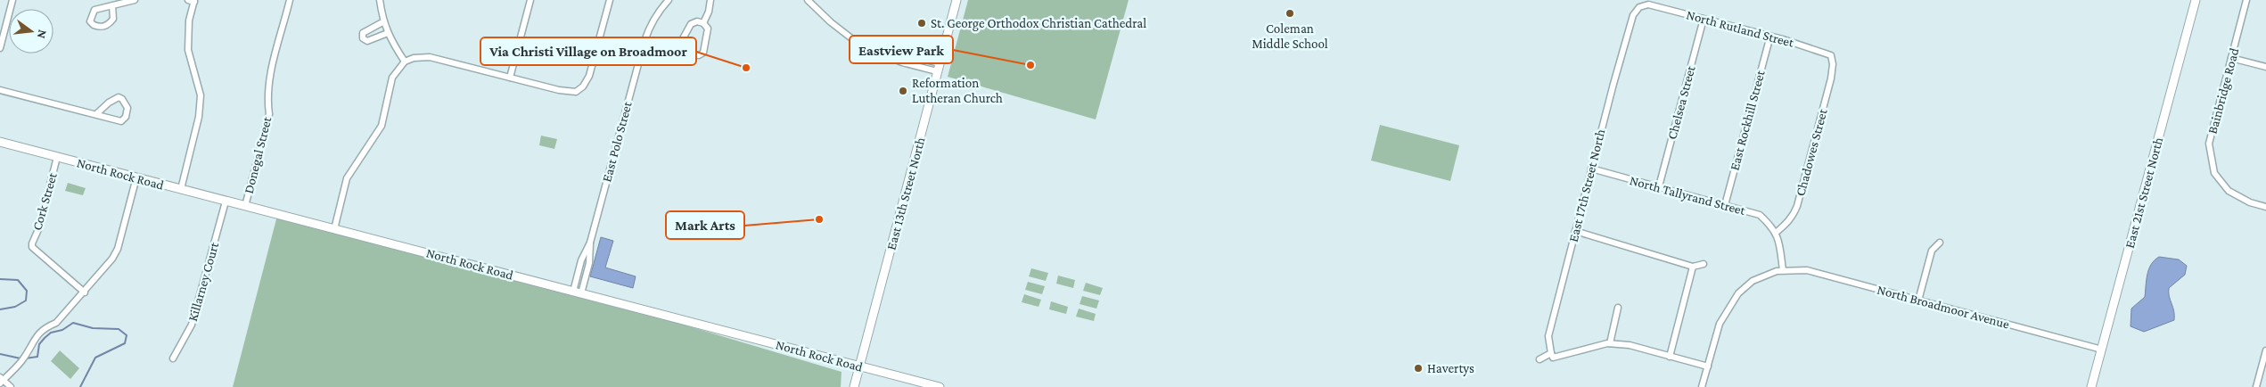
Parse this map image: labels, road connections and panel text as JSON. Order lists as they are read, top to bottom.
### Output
{
  "streets": {
    "main road": ["North Rock Road", "East 21st Street North", "East 13th Street North"],
    "street": [
      "North Rutland Street",
      "Bainbridge Road",
      "Chelsea Street",
      "East Rockhill Street",
      "East Polo Street",
      "Chadowes Street",
      "Donegal Street",
      "East 17th Street North",
      "North Tallyrand Street",
      "Cork Street",
      "Killarney Court",
      "North Broadmoor Avenue"
    ]
  },
  "crossings": [
    ["North Rutland Street", "Chelsea Street"],
    ["North Rutland Street", "East Rockhill Street"],
    ["North Rutland Street", "Chadowes Street"],
    ["North Rutland Street", "East 17th Street North"],
    ["Chelsea Street", "North Tallyrand Street"],
    ["East Rockhill Street", "North Tallyrand Street"],
    ["East Polo Street", "North Rock Road"],
    ["Chadowes Street", "North Tallyrand Street"],
    ["Donegal Street", "North Rock Road"],
    ["North Rock Road", "East 13th Street North"],
    ["North Rock Road", "Cork Street"],
    ["North Rock Road", "Killarney Court"],
    ["East 17th Street North", "North Tallyrand Street"],
    ["East 21st Street North", "North Broadmoor Avenue"]
  ],
  "places": [
    "Coleman Middle School",
    "St. George Orthodox Christian Cathedral",
    "Eastview Park",
    "Via Christi Village on Broadmoor",
    "Reformation Lutheran Church",
    "Mark Arts",
    "Havertys"
  ],
  "north": "right"
}
